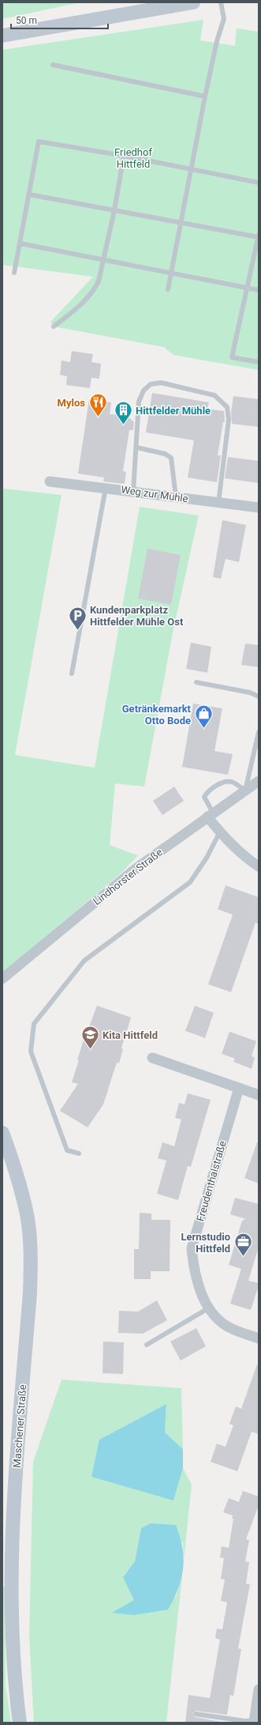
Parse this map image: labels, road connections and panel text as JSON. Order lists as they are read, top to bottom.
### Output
{
  "streets": {
    "main road": ["Maschener Straße"],
    "street": ["Weg zur Mühle", "Lindhorster Straße", "Freudenthalstraße"]
  },
  "parks": ["Friedhof Hittfeld"],
  "places": {
    "restaurant": ["Mylos"],
    "building": ["Hittfelder Mühle"],
    "parking": ["Kundenparkplatz Hittfelder Mühle Ost"],
    "shop": ["Getränkemarkt Otto Bode"],
    "school or university": ["Kita Hittfeld"],
    "office": ["Lernstudio Hittfeld"]
  },
  "scale_bar": "50 m"
}
